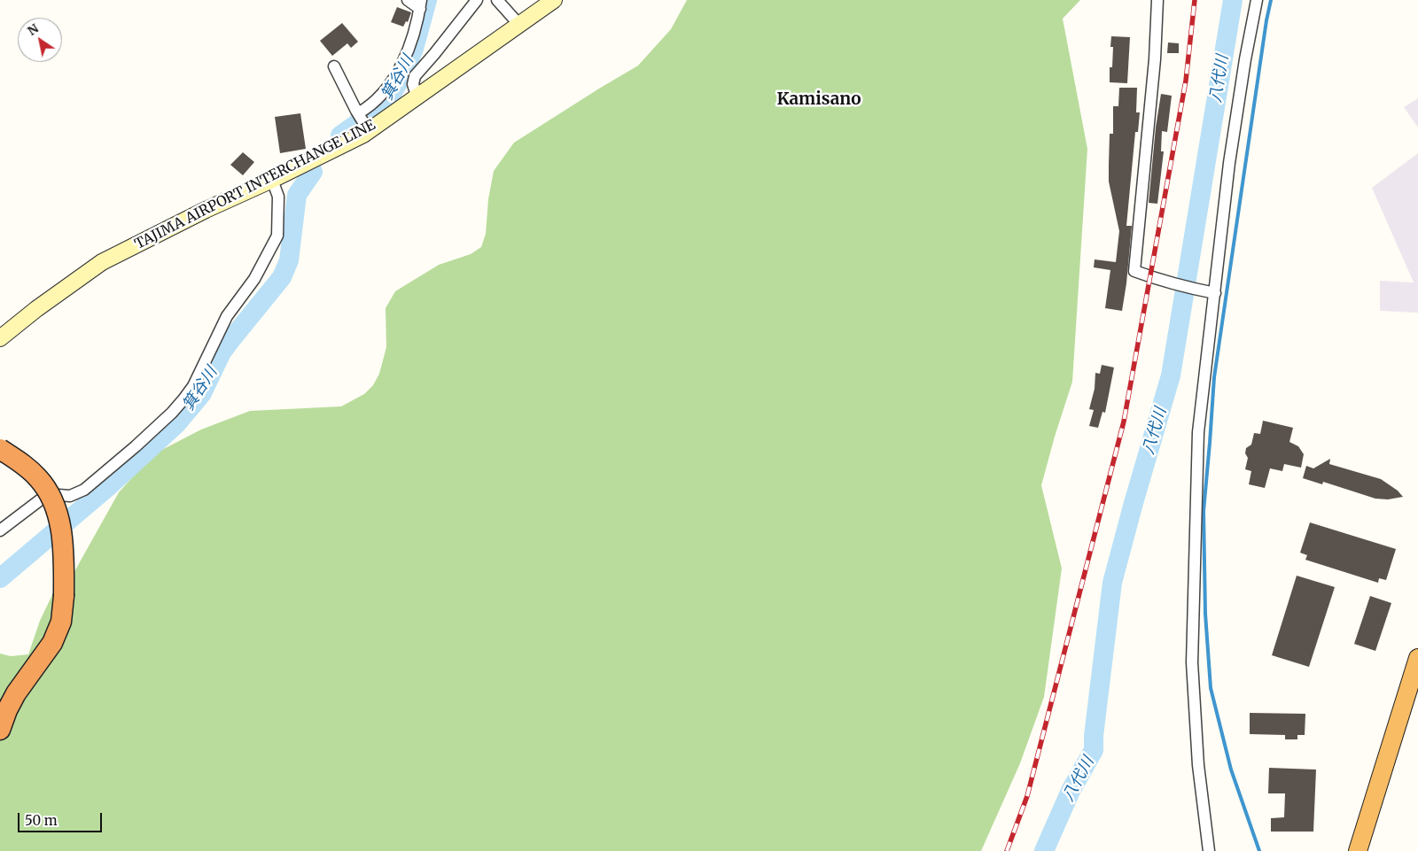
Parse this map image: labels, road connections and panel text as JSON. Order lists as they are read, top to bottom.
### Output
{
  "streets": {
    "main road": ["TAJIMA AIRPORT INTERCHANGE LINE"]
  },
  "districts": ["Kamisano"],
  "water": ["箕谷川", "八代川"],
  "scale_bar": "50 m",
  "north": "top left"
}
